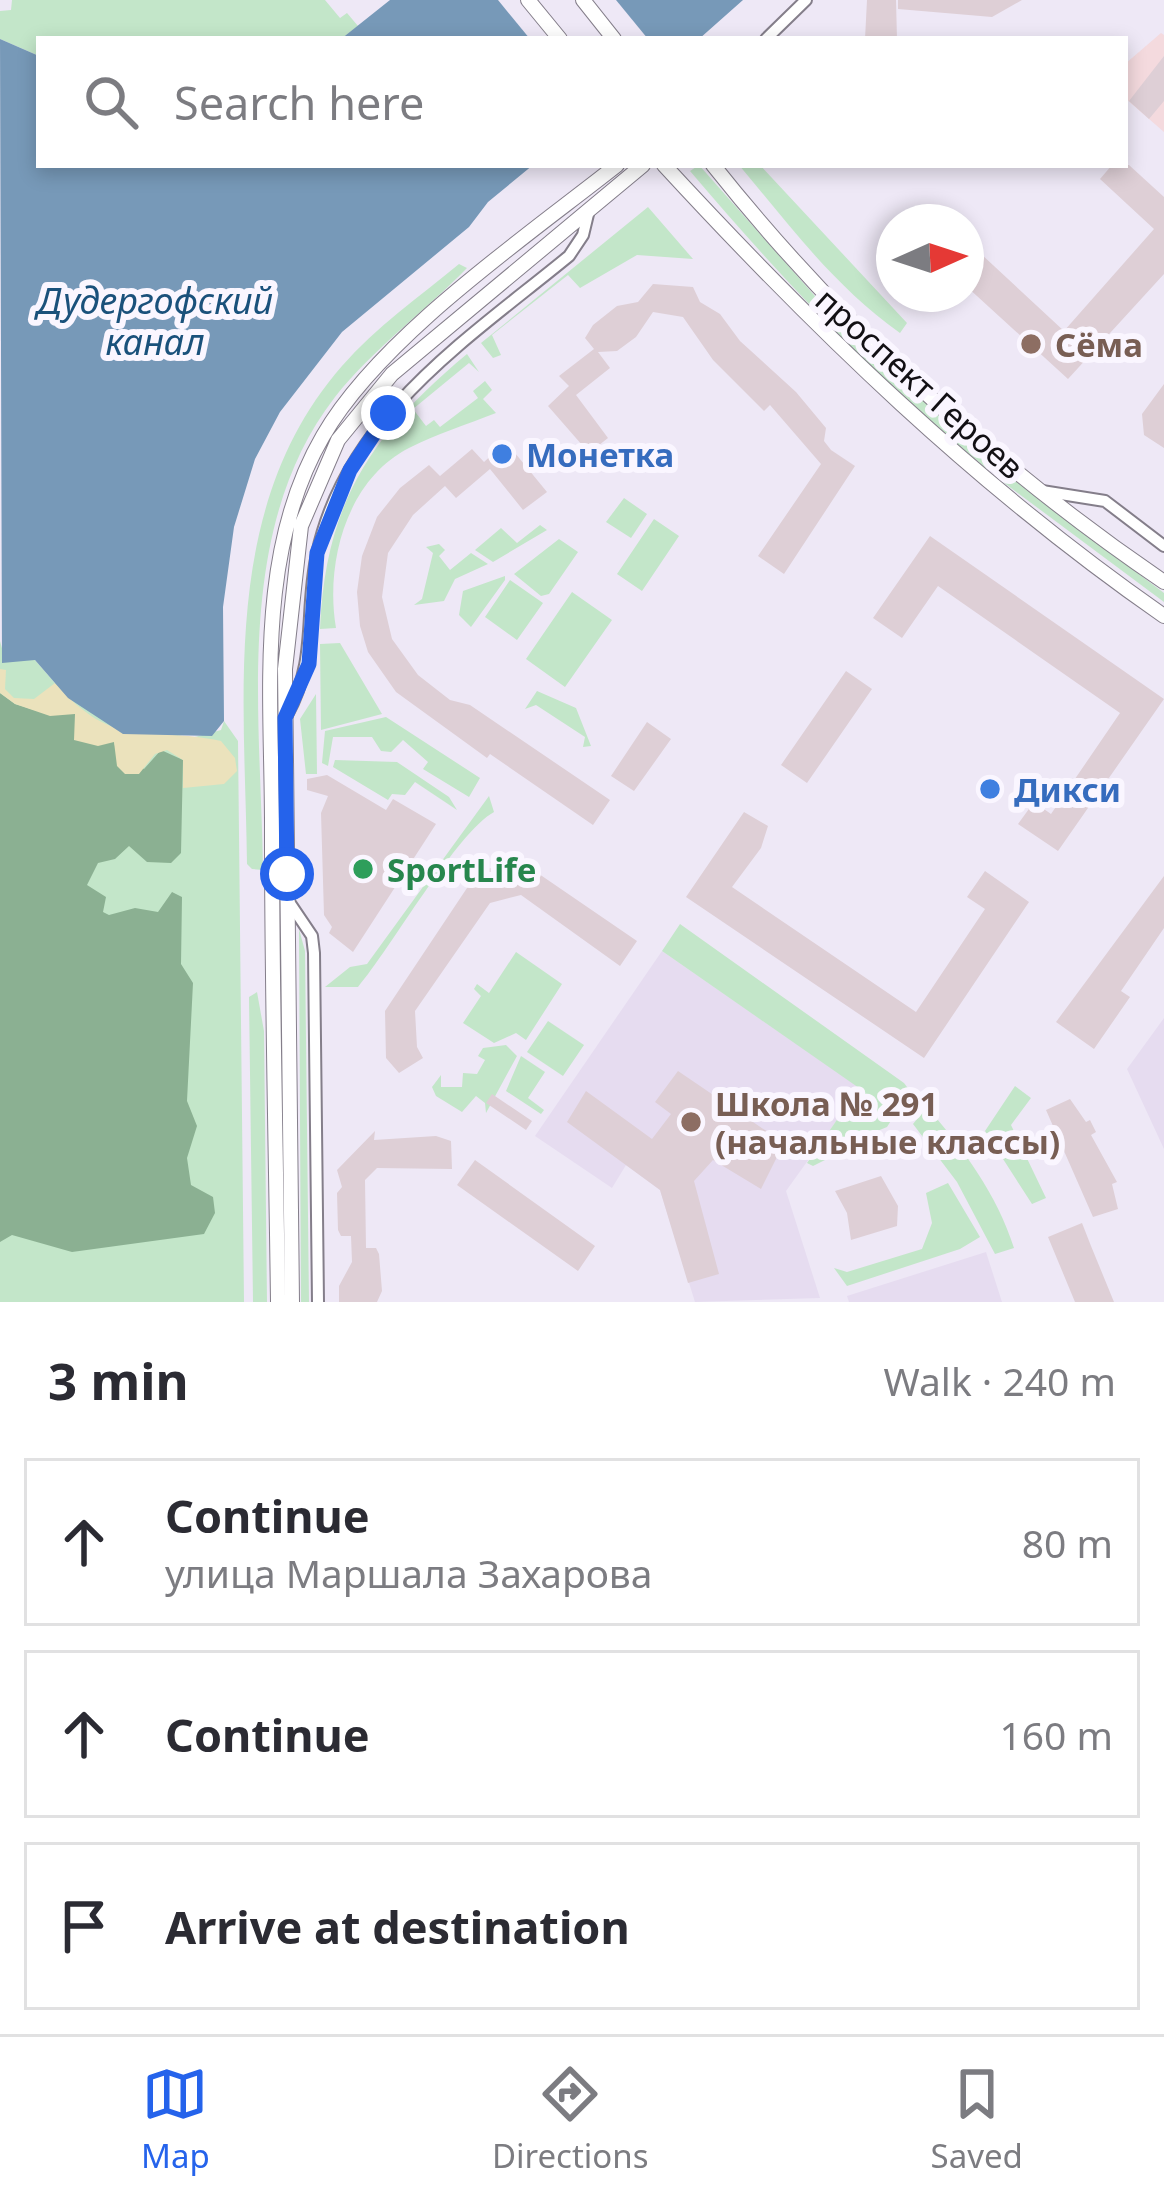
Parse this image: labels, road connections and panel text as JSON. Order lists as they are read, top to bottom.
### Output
{
  "streets": {
    "street": ["проспект Героев"]
  },
  "water": ["Дудергофский канал"],
  "places": [
    "Сёма",
    "Монетка",
    "Дикси",
    "SportLife",
    "Школа № 291 (начальные классы)"
  ],
  "north": "right",
  "page": {
    "search": "Search here",
    "heading": ["3 min", "Walk · 240 m"],
    "list": [
      ["Continue", "улица Маршала Захарова", "80 m"],
      ["Continue", "160 m"],
      "Arrive at destination"
    ],
    "nav": ["Map", "Directions", "Saved"]
  }
}
